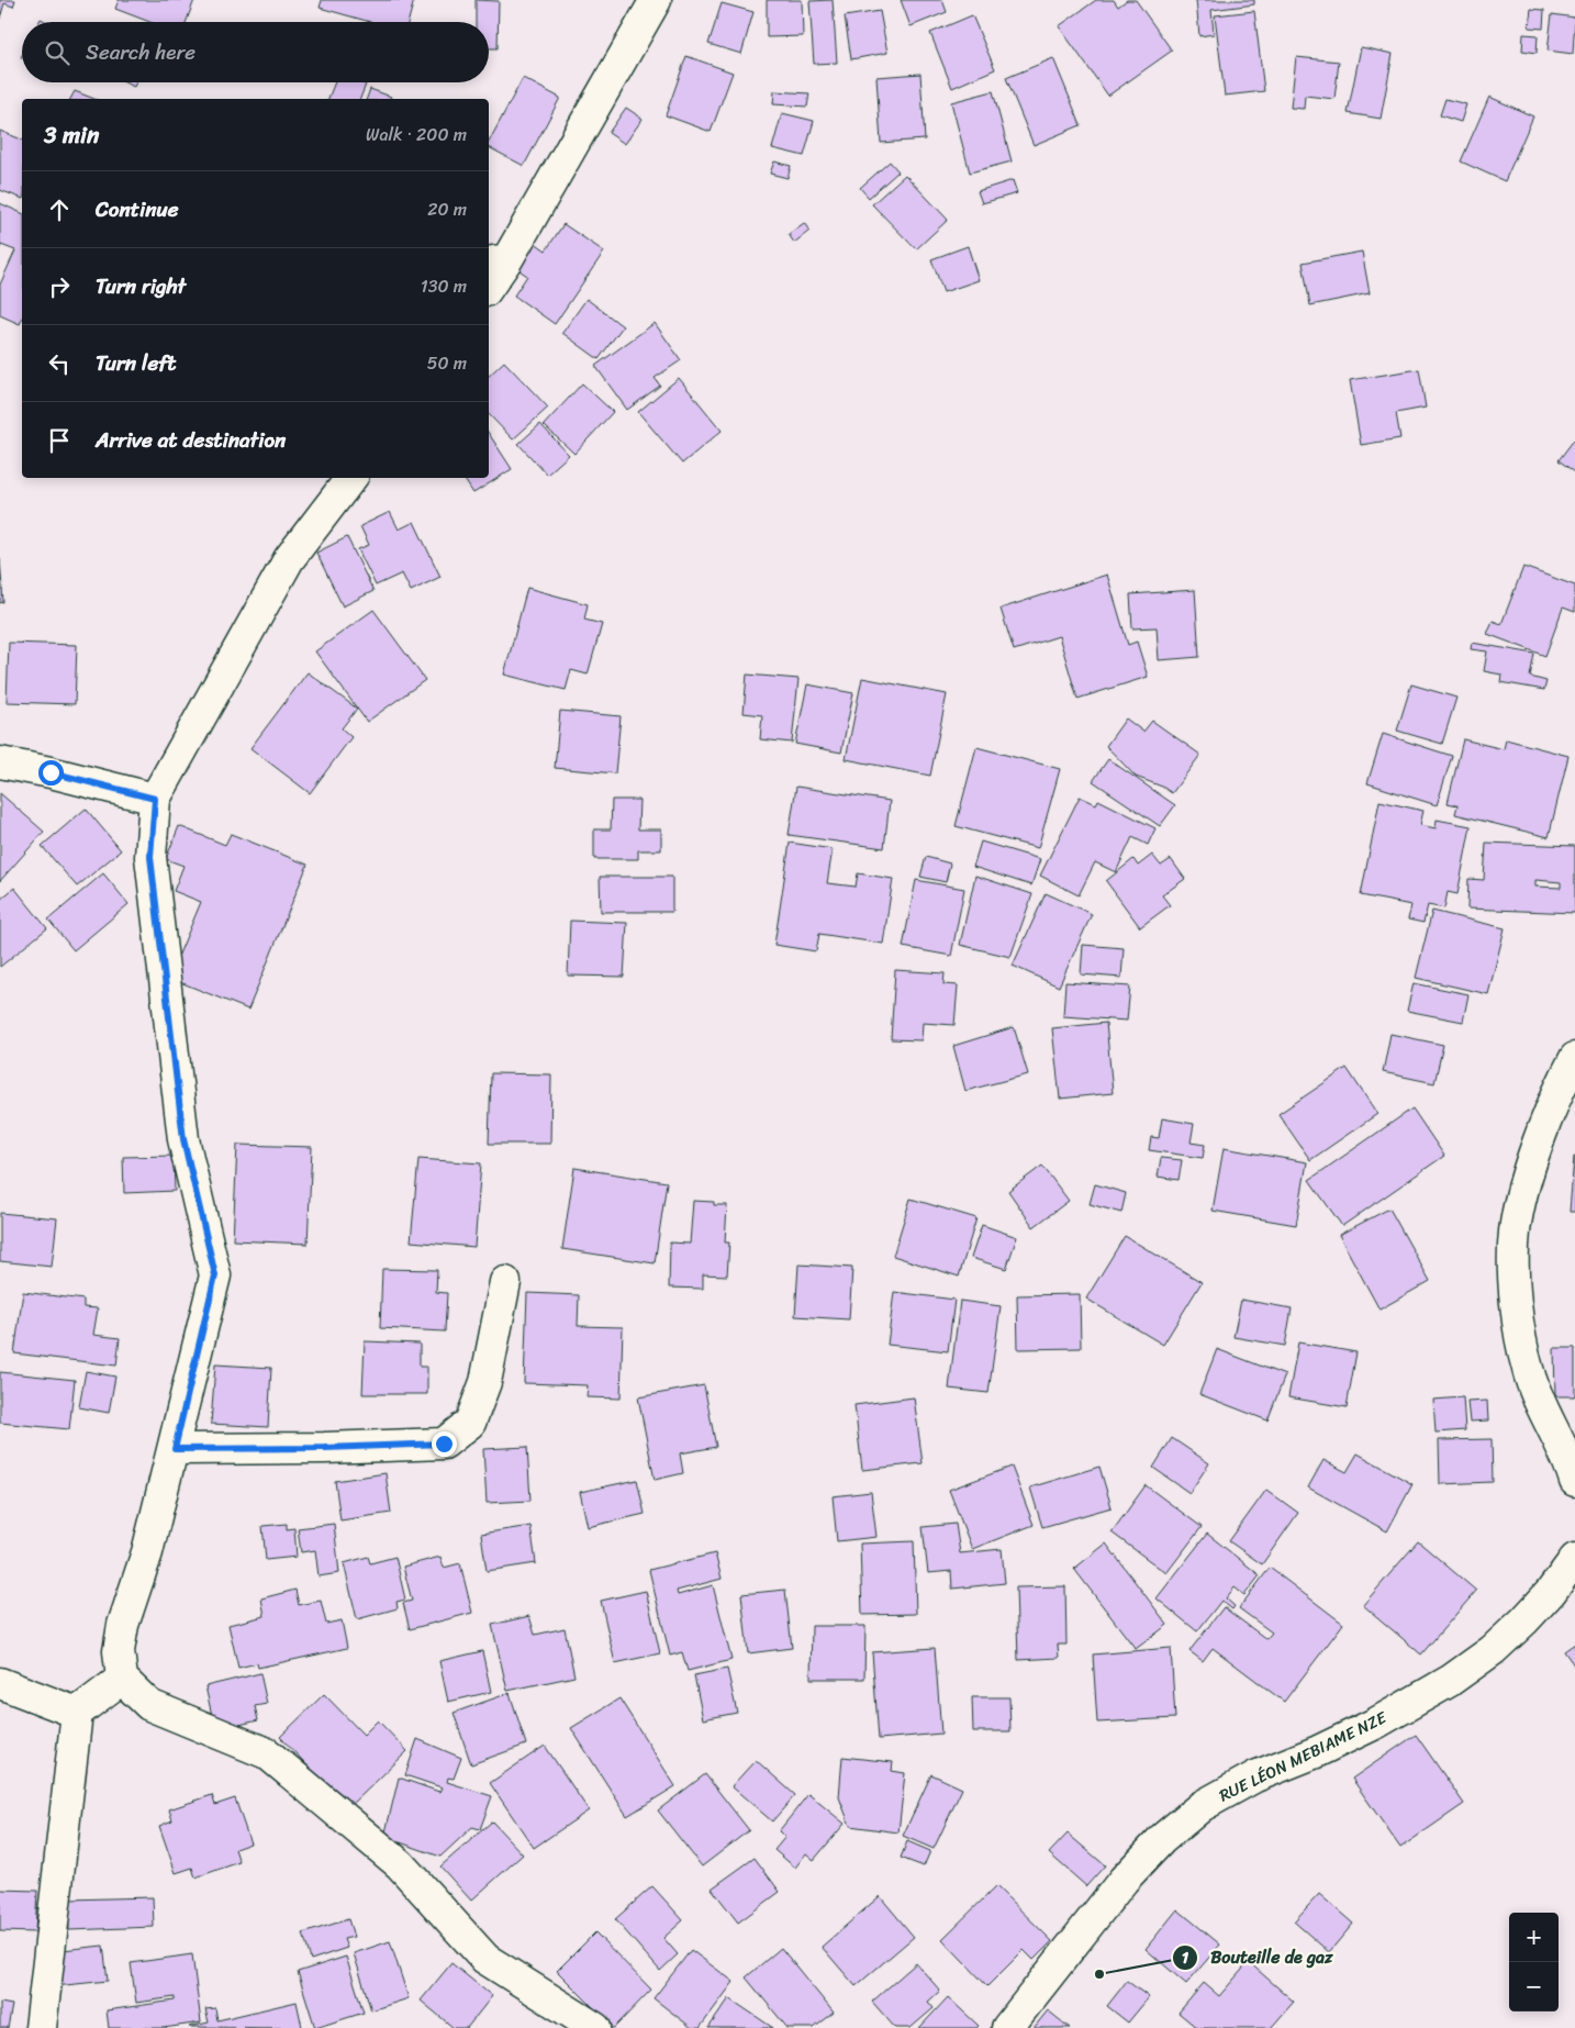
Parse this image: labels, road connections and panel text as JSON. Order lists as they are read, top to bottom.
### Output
{
  "streets": {
    "street": ["RUE LÉON MEBIAME NZE"]
  },
  "places": ["Bouteille de gaz"],
  "page": {
    "search": "Search here",
    "heading": ["3 min", "Walk · 200 m"],
    "list": [
      ["Continue", "20 m"],
      ["Turn right", "130 m"],
      ["Turn left", "50 m"],
      "Arrive at destination"
    ],
    "map_buttons": ["+", "−"]
  }
}
